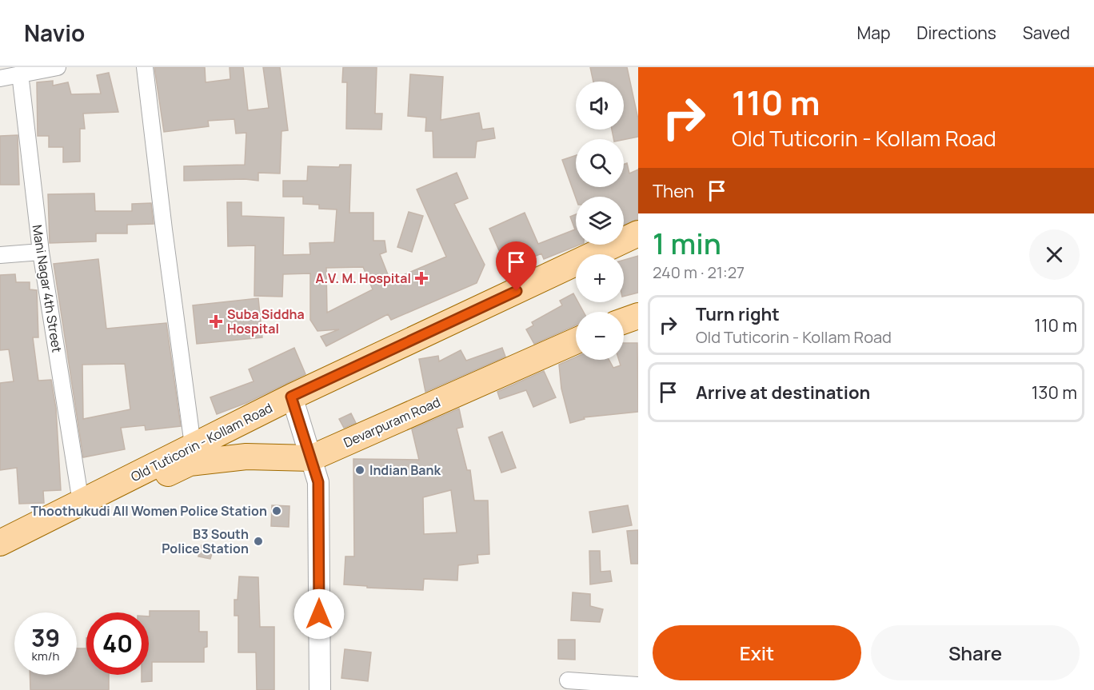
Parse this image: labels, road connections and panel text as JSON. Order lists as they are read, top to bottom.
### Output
{
  "streets": {
    "main road": ["Devarpuram Road", "Old Tuticorin - Kollam Road"],
    "street": ["Mani Nagar 4th Street"]
  },
  "crossings": [
    ["Mani Nagar 4th Street", "Old Tuticorin - Kollam Road"],
    ["Devarpuram Road", "Old Tuticorin - Kollam Road"]
  ],
  "places": {
    "health": ["A.V. M. Hospital", "Suba Siddha Hospital"],
    "other": ["Indian Bank", "Thoothukudi All Women Police Station", "B3 South Police Station"]
  },
  "page": {
    "header": "Navio",
    "nav": ["Map", "Directions", "Saved"],
    "turn": ["110 m", "Old Tuticorin - Kollam Road"],
    "map_buttons": ["+", "−"],
    "then": "Then",
    "heading": ["1 min", "240 m · 21:27"],
    "list": [
      {
        "name": "Turn right",
        "note": "Old Tuticorin - Kollam Road",
        "value": "110 m"
      },
      {
        "name": "Arrive at destination",
        "value": "130 m"
      }
    ],
    "speed": "39 km/h",
    "limit": "40",
    "buttons": ["Exit", "Share"]
  }
}
